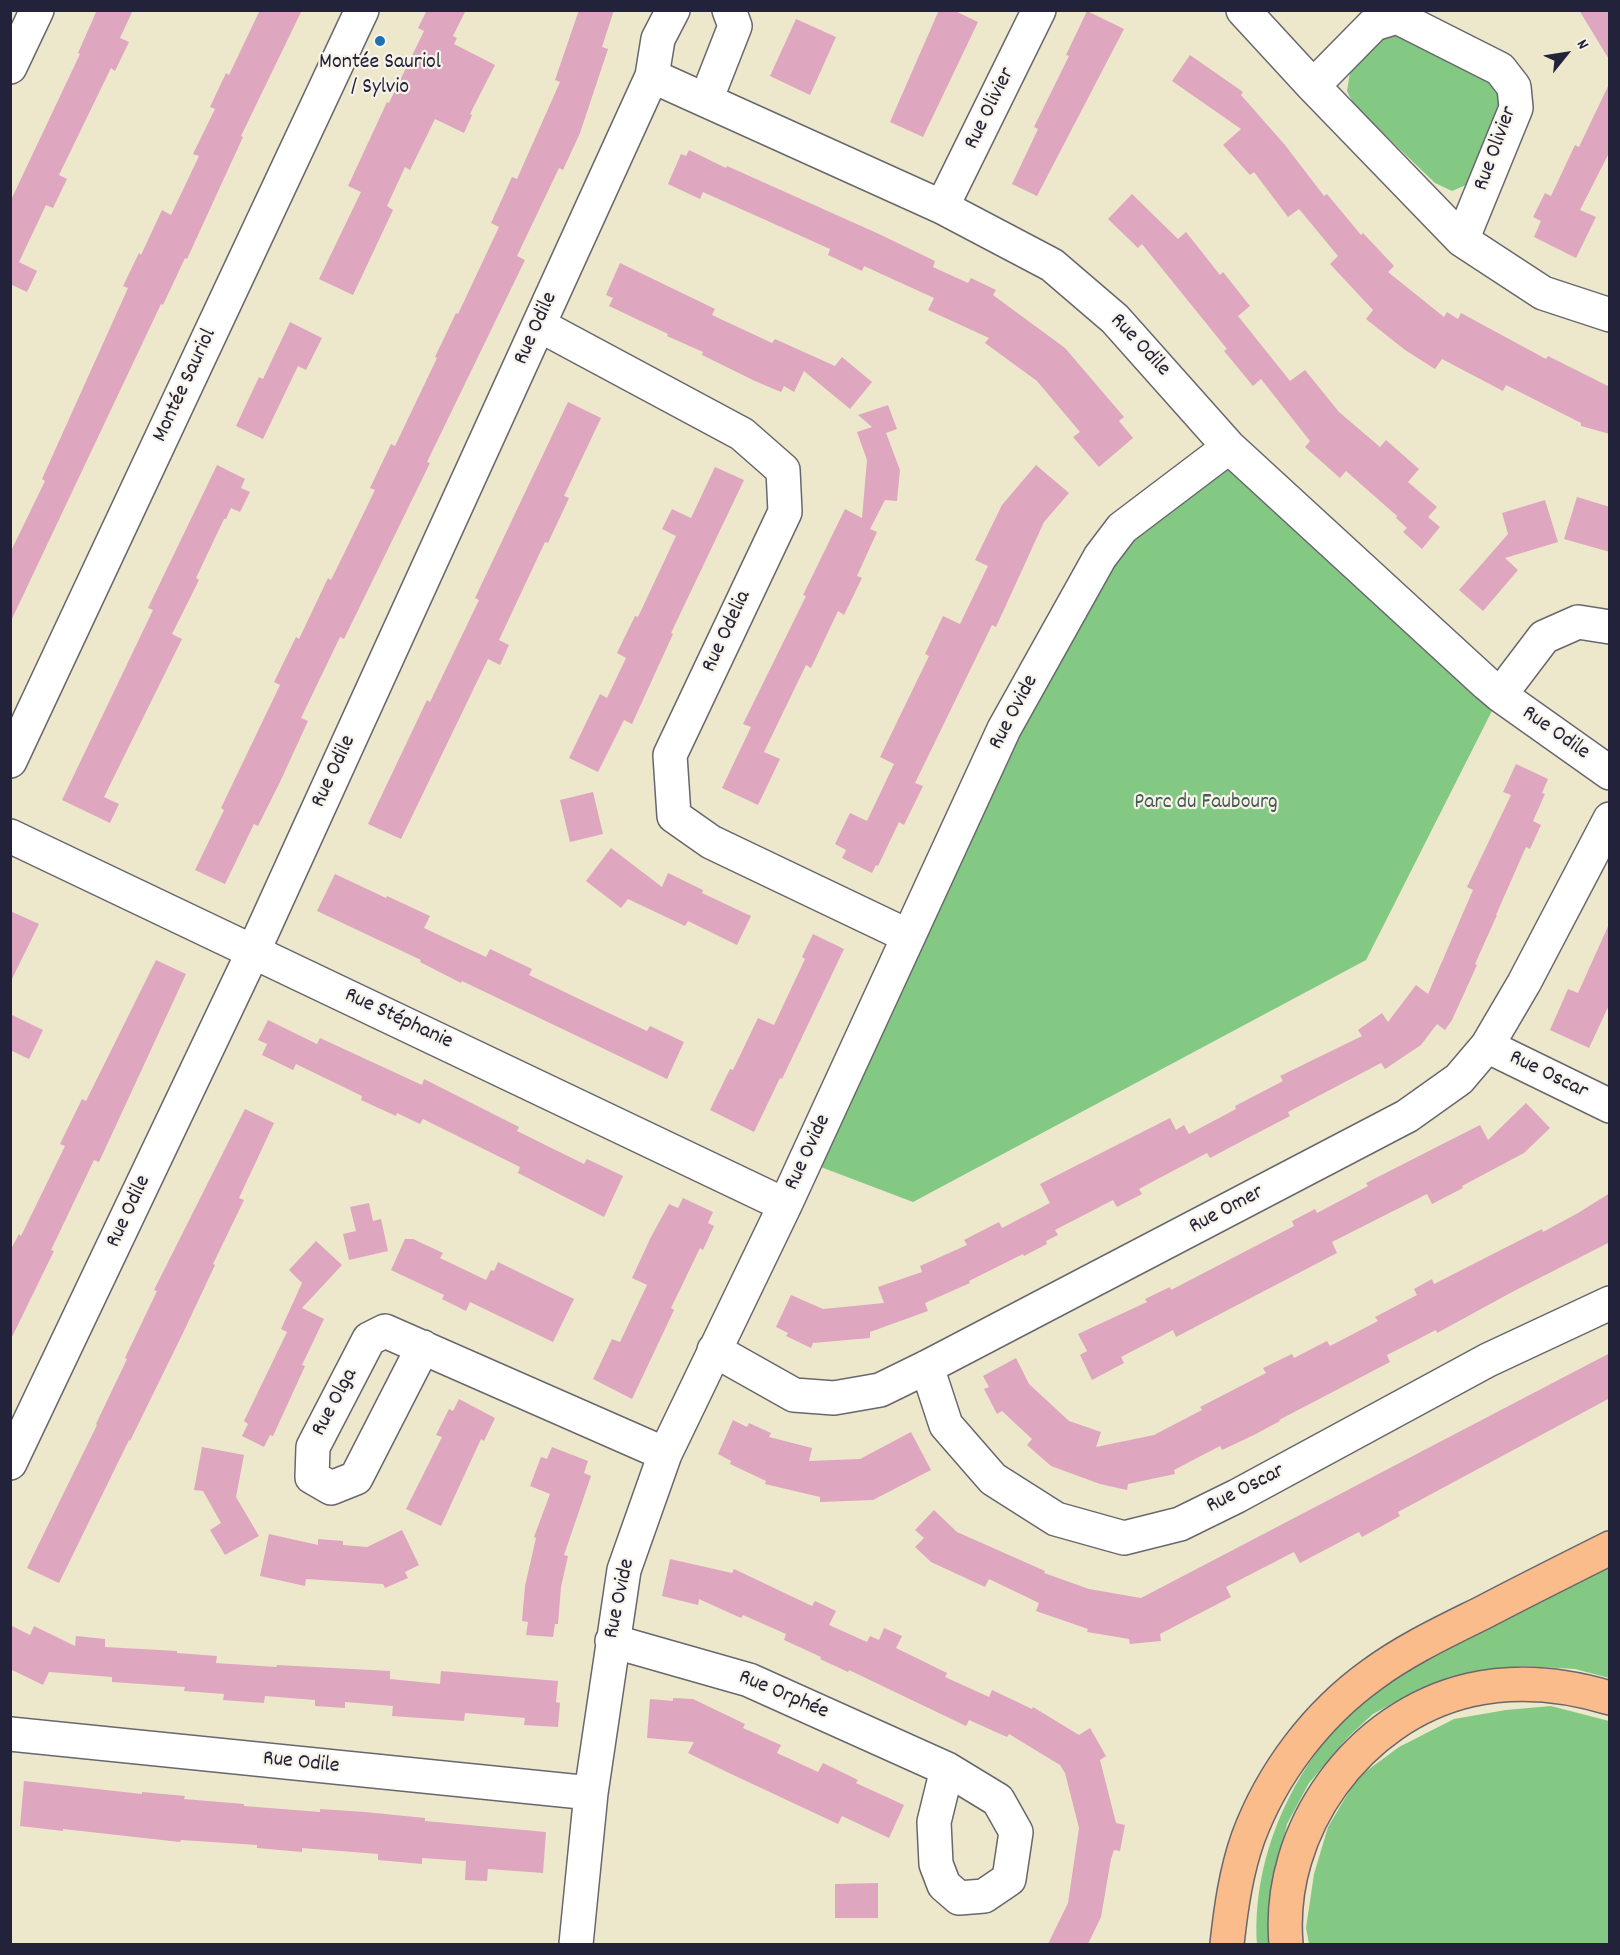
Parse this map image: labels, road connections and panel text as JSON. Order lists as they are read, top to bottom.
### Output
{
  "streets": {
    "street": [
      "Rue Olivier",
      "Rue Odile",
      "Montée Sauriol",
      "Rue Odelia",
      "Rue Ovide",
      "Rue Stéphanie",
      "Rue Oscar",
      "Rue Omer",
      "Rue Orphée"
    ]
  },
  "crossings": [
    ["Rue Olivier", "Rue Odile"],
    ["Rue Odile", "Rue Odelia"],
    ["Rue Odile", "Rue Ovide"],
    ["Rue Odile", "Rue Stéphanie"],
    ["Rue Odelia", "Rue Ovide"],
    ["Rue Ovide", "Rue Stéphanie"],
    ["Rue Ovide", "Rue Omer"],
    ["Rue Ovide", "Rue Orphée"],
    ["Rue Oscar", "Rue Omer"]
  ],
  "parks": ["Parc du Faubourg"],
  "places": ["Montée Sauriol / Sylvio"],
  "north": "top right"
}
